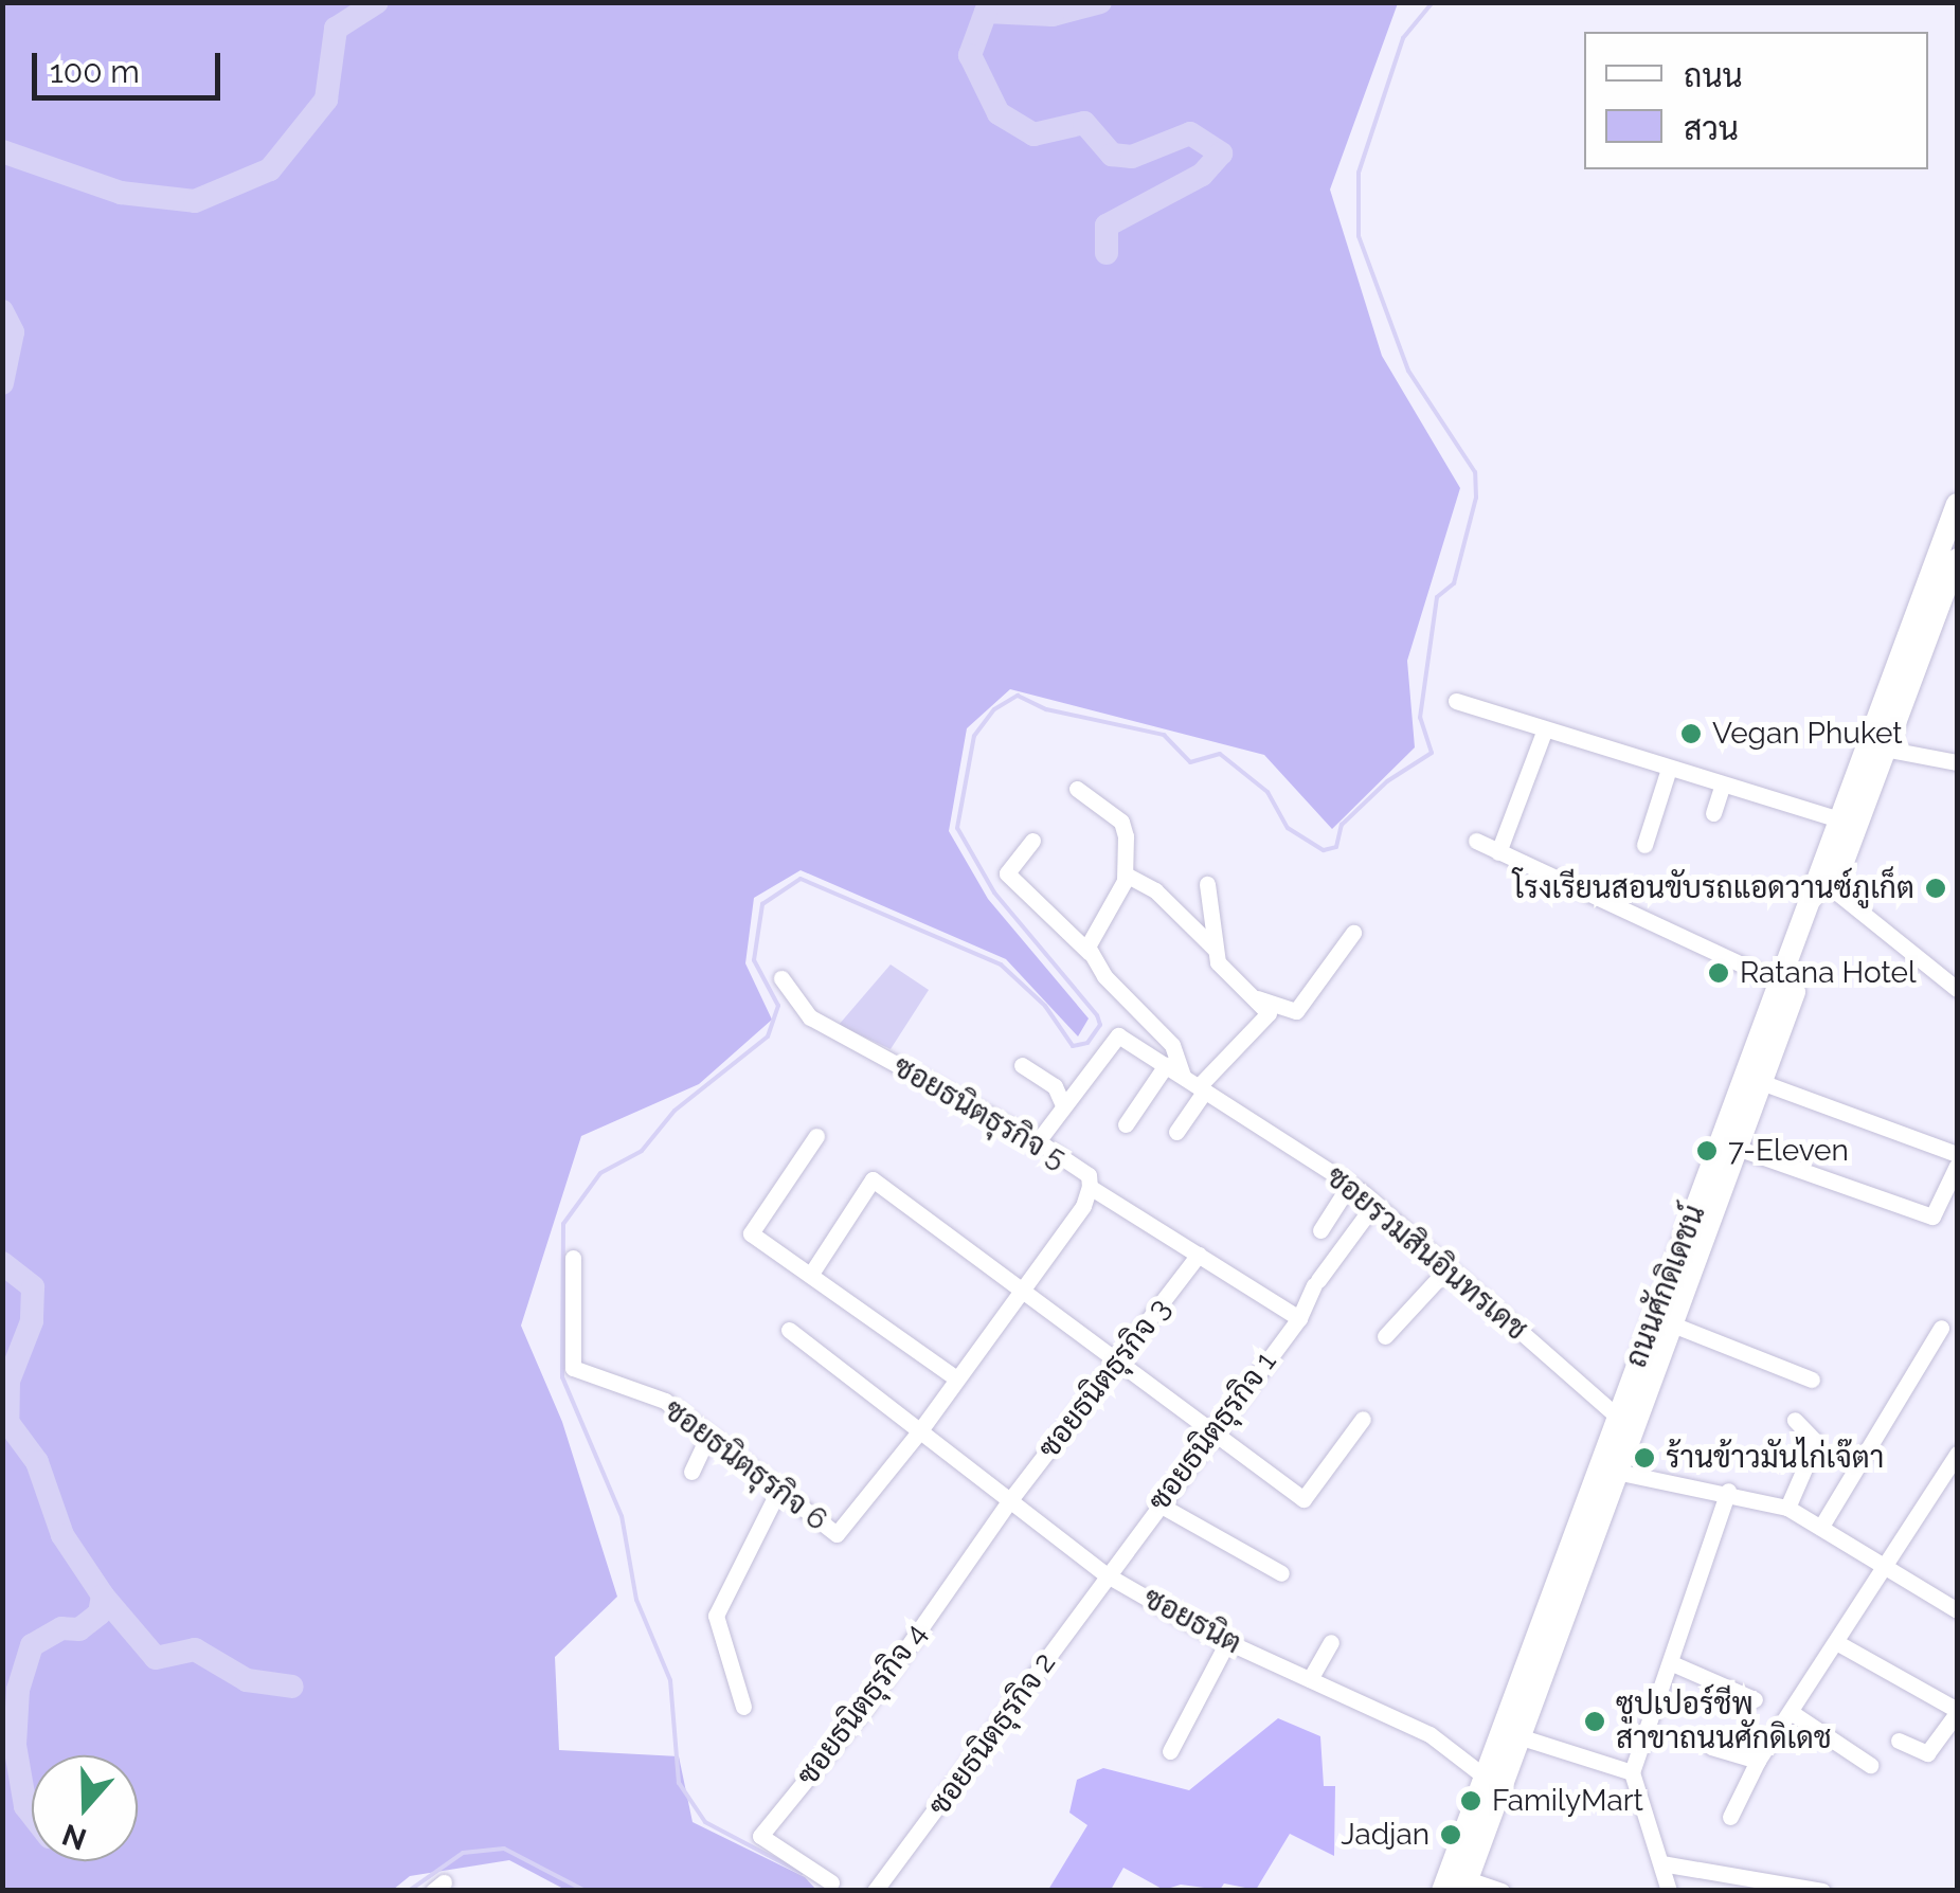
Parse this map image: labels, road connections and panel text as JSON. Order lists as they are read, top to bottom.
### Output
{
  "streets": {
    "main road": ["ถนนศักดิเดชน์"],
    "street": [
      "ซอยธนิตธุรกิจ 5",
      "ซอยรวมสินอินทรเดช",
      "ซอยธนิตธุรกิจ 3",
      "ซอยธนิตธุรกิจ 1",
      "ซอยธนิตธุรกิจ 6",
      "ซอยธนิต",
      "ซอยธนิตธุรกิจ 4",
      "ซอยธนิตธุรกิจ 2"
    ]
  },
  "crossings": [
    ["ซอยธนิตธุรกิจ 5", "ซอยธนิตธุรกิจ 6"],
    ["ซอยธนิตธุรกิจ 5", "ซอยธนิต"],
    ["ซอยรวมสินอินทรเดช", "ถนนศักดิเดชน์"],
    ["ซอยรวมสินอินทรเดช", "ซอยธนิตธุรกิจ 1"],
    ["ถนนศักดิเดชน์", "ซอยธนิต"],
    ["ซอยธนิตธุรกิจ 3", "ซอยธนิต"],
    ["ซอยธนิตธุรกิจ 3", "ซอยธนิตธุรกิจ 4"],
    ["ซอยธนิตธุรกิจ 1", "ซอยธนิต"],
    ["ซอยธนิตธุรกิจ 1", "ซอยธนิตธุรกิจ 2"],
    ["ซอยธนิตธุรกิจ 6", "ซอยธนิต"],
    ["ซอยธนิต", "ซอยธนิตธุรกิจ 4"],
    ["ซอยธนิต", "ซอยธนิตธุรกิจ 2"]
  ],
  "places": [
    "Vegan Phuket",
    "โรงเรียนสอนขับรถแอดวานซ์ภูเก็ต",
    "Ratana Hotel",
    "7-Eleven",
    "ร้านข้าวมันไก่เจ๊ตา",
    "ซูปเปอร์ชีพ สาขาถนนศักดิเดช",
    "FamilyMart",
    "Jadjan"
  ],
  "legend": ["ถนน", "สวน"],
  "scale_bar": "100 m",
  "north": "bottom"
}
